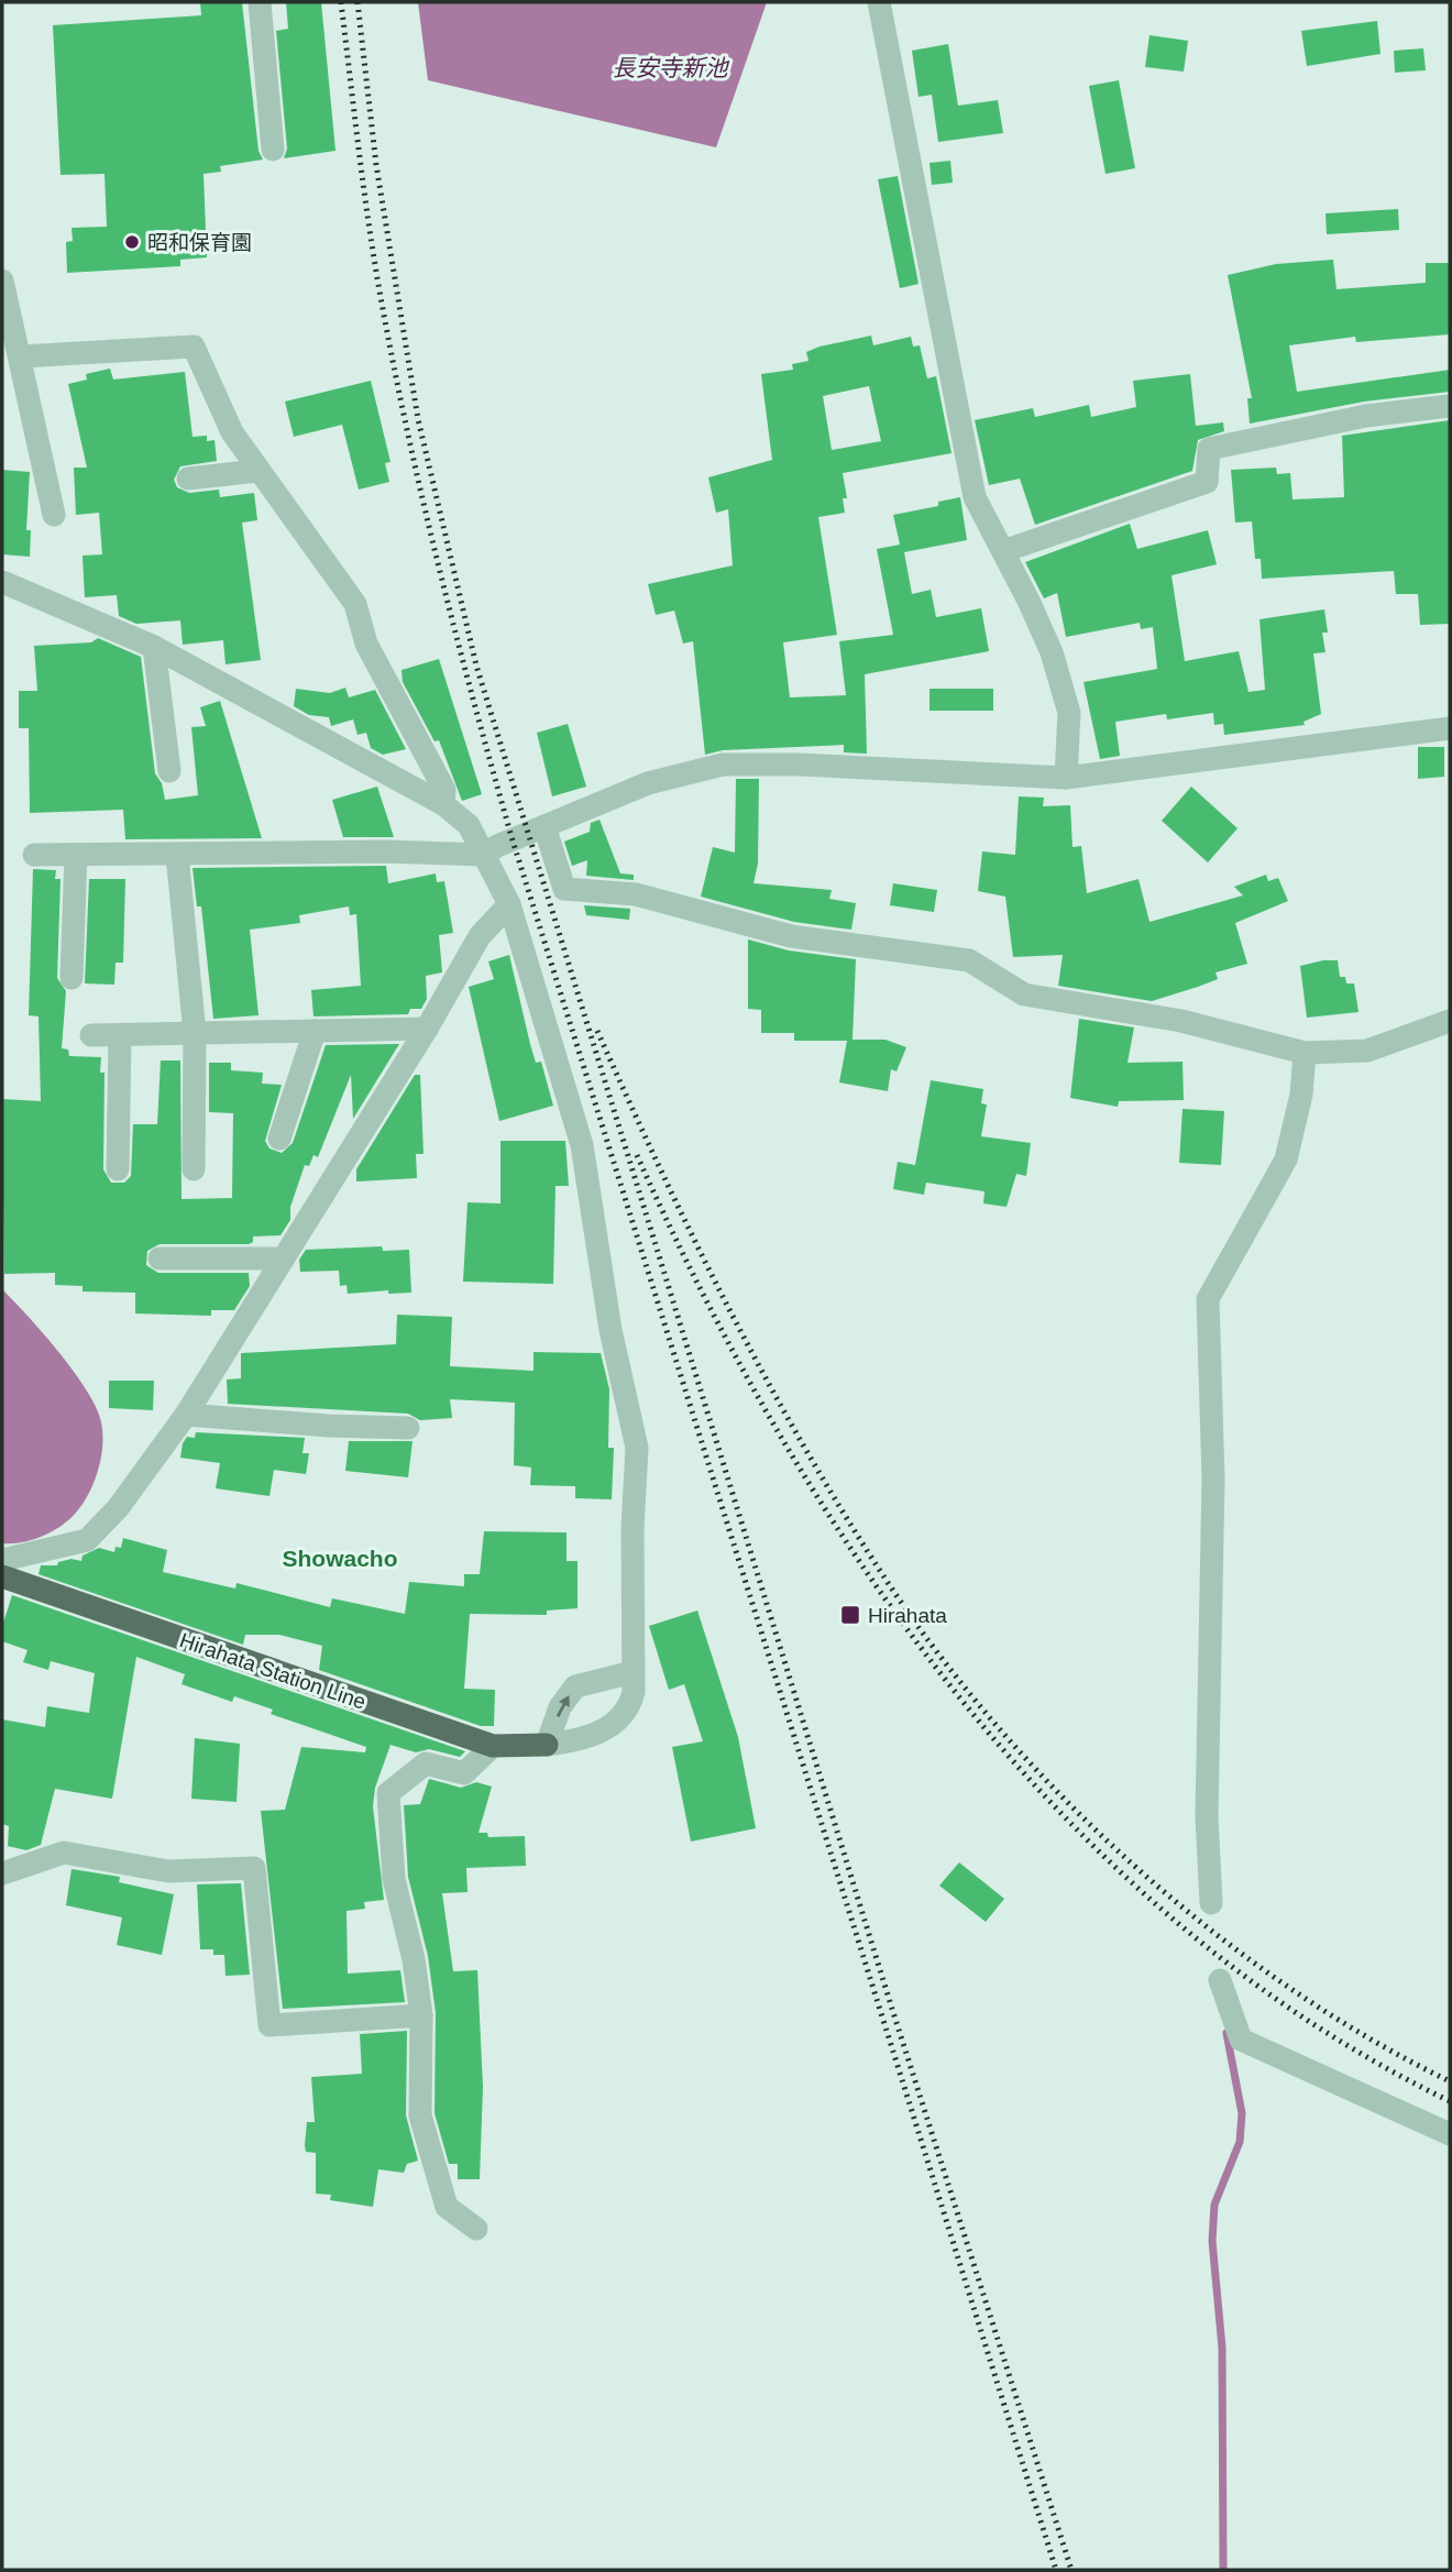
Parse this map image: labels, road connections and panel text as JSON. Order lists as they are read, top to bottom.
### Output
{
  "streets": {
    "main road": ["Hirahata Station Line"]
  },
  "districts": ["Showacho"],
  "water": ["長安寺新池"],
  "places": {
    "other": ["昭和保育園"],
    "transit": ["Hirahata"]
  }
}
